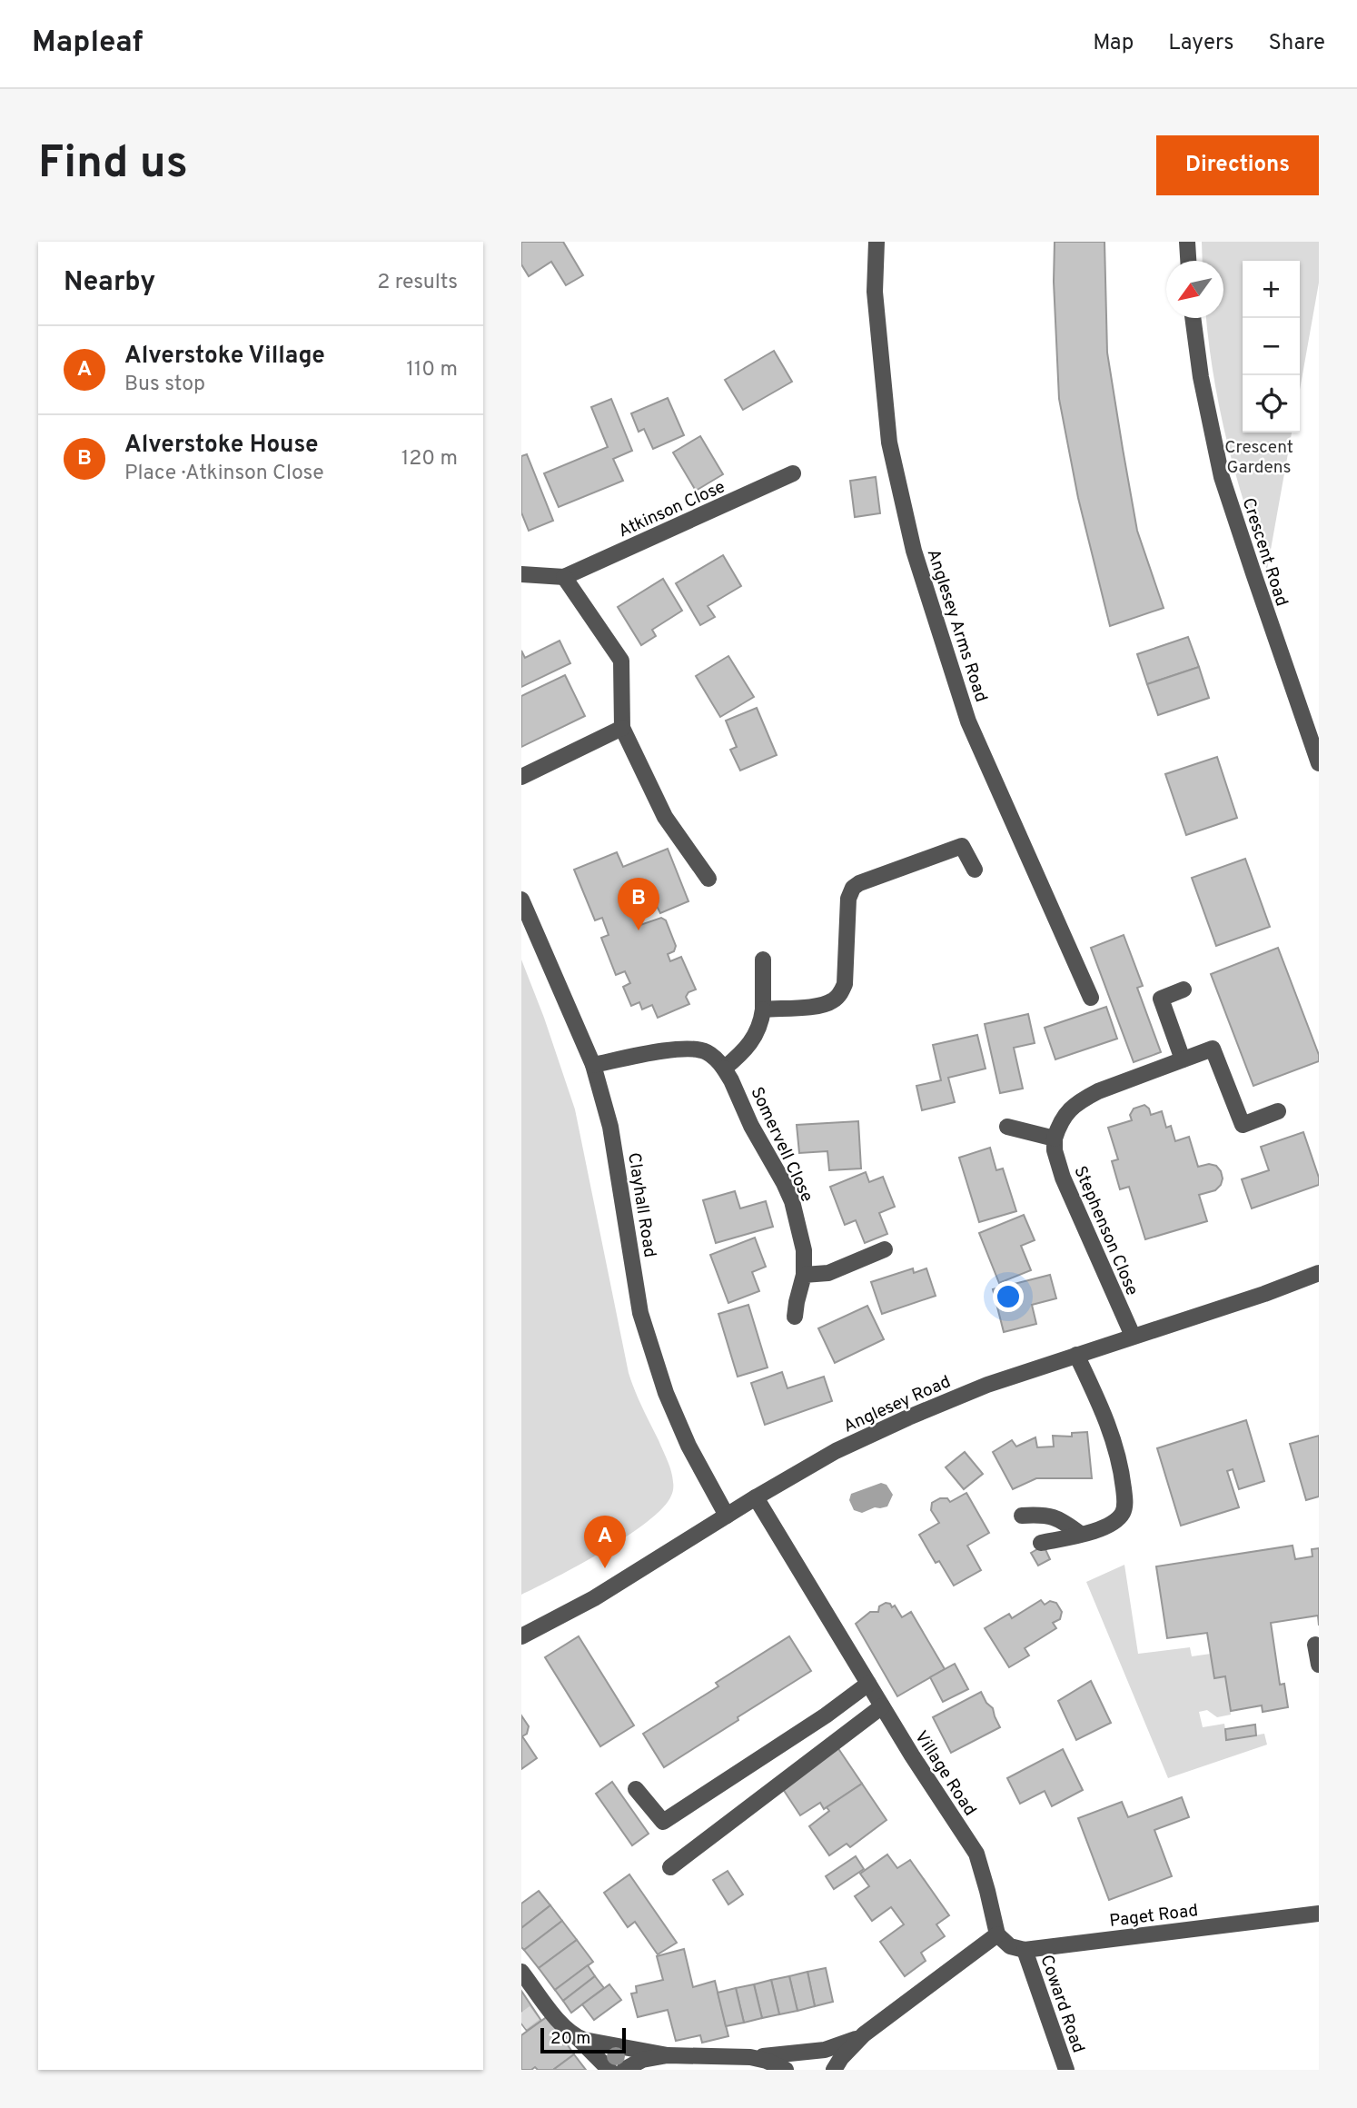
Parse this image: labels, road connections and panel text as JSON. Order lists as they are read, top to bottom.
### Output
{
  "streets": {
    "street": [
      "Atkinson Close",
      "Crescent Road",
      "Anglesey Arms Road",
      "Somervell Close",
      "Clayhall Road",
      "Stephenson Close",
      "Anglesey Road",
      "Village Road",
      "Paget Road",
      "Coward Road"
    ]
  },
  "crossings": [
    ["Somervell Close", "Clayhall Road"],
    ["Clayhall Road", "Anglesey Road"],
    ["Stephenson Close", "Anglesey Road"],
    ["Anglesey Road", "Village Road"],
    ["Paget Road", "Coward Road"]
  ],
  "parks": ["Crescent Gardens"],
  "scale_bar": "20 m",
  "north": "bottom left",
  "page": {
    "header": "Mapleaf",
    "nav": ["Map", "Layers", "Share"],
    "buttons": "Directions",
    "title": "Find us",
    "heading": ["Nearby", "2 results"],
    "map_buttons": ["+", "−"],
    "list": [
      {
        "mark": "A",
        "name": "Alverstoke Village",
        "note": "Bus stop",
        "value": "110 m"
      },
      {
        "mark": "B",
        "name": "Alverstoke House",
        "note": "Place · Atkinson Close",
        "value": "120 m"
      }
    ],
    "pins": ["B", "A"],
    "scale": "20 m"
  }
}
